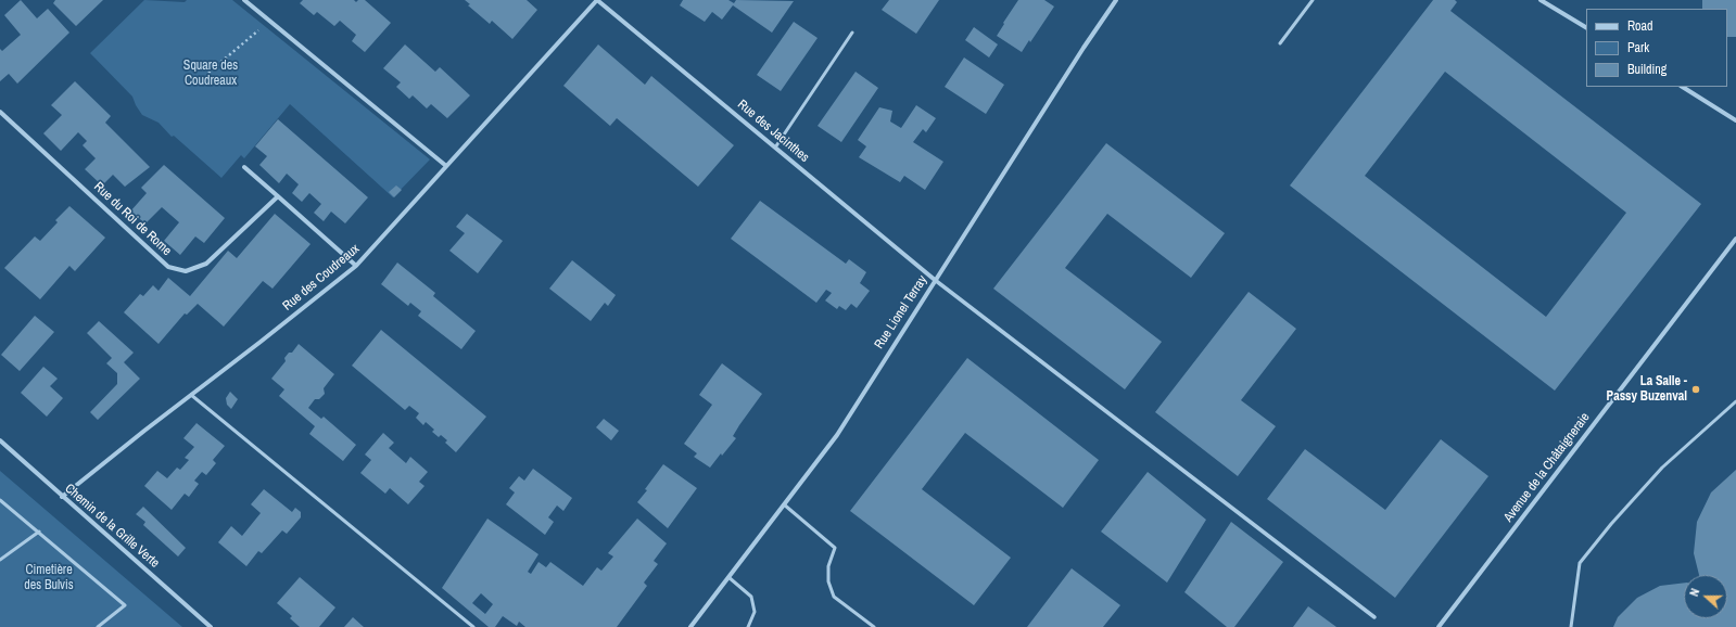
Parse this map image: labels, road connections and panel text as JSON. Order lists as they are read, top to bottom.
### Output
{
  "streets": {
    "street": [
      "Rue des Jacinthes",
      "Rue du Roi de Rome",
      "Rue des Coudreaux",
      "Rue Lionel Terray",
      "Avenue de la Châtaigneraie",
      "Chemin de la Grille Verte"
    ]
  },
  "crossings": [
    ["Rue des Jacinthes", "Rue des Coudreaux"],
    ["Rue des Jacinthes", "Rue Lionel Terray"],
    ["Rue des Coudreaux", "Chemin de la Grille Verte"]
  ],
  "parks": ["Square des Coudreaux", "Cimetière des Bulvis"],
  "places": ["La Salle - Passy Buzenval"],
  "legend": ["Road", "Park", "Building"],
  "north": "left"
}
